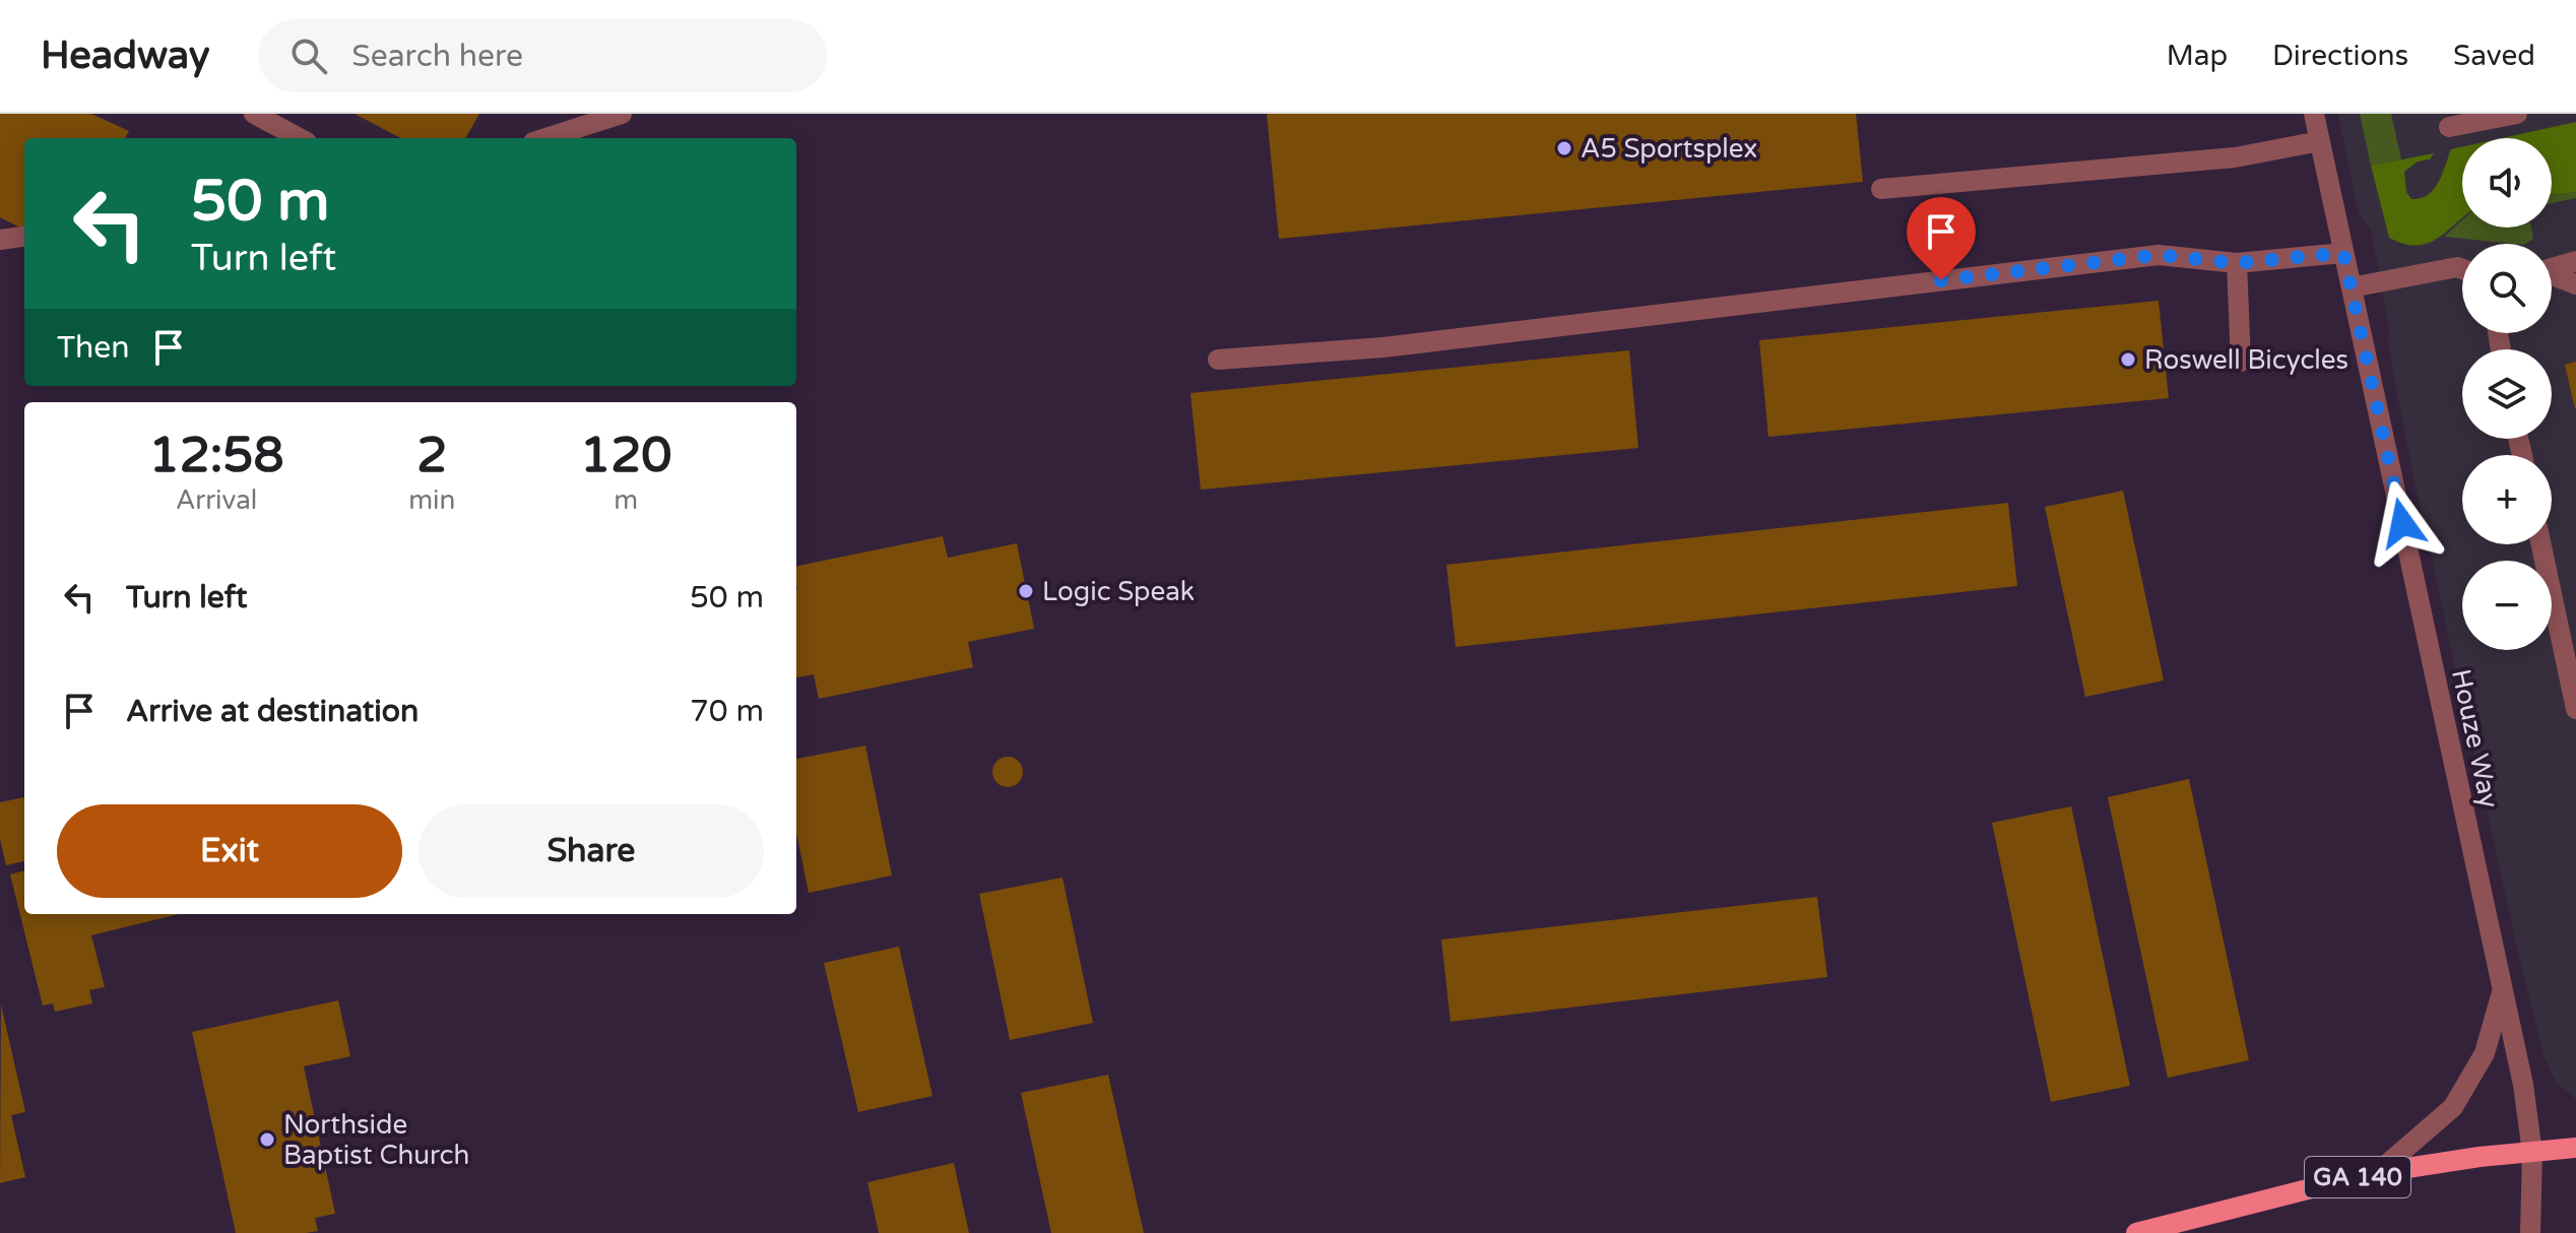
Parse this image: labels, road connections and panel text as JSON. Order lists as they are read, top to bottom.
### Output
{
  "streets": {
    "main road": ["GA 140"],
    "street": ["Houze Way"]
  },
  "crossings": [
    ["Houze Way", "GA 140"]
  ],
  "places": [
    "A5 Sportsplex",
    "Roswell Bicycles",
    "Logic Speak",
    "Northside Baptist Church"
  ],
  "page": {
    "header": "Headway",
    "search": "Search here",
    "nav": ["Map", "Directions", "Saved"],
    "map_buttons": ["+", "−"],
    "turn": ["50 m", "Turn left"],
    "then": "Then",
    "eta": [
      "12:58",
      "Arrival",
      "2",
      "min",
      "120",
      "m"
    ],
    "list": [
      {
        "name": "Turn left",
        "value": "50 m"
      },
      {
        "name": "Arrive at destination",
        "value": "70 m"
      }
    ],
    "buttons": ["Exit", "Share"]
  }
}
